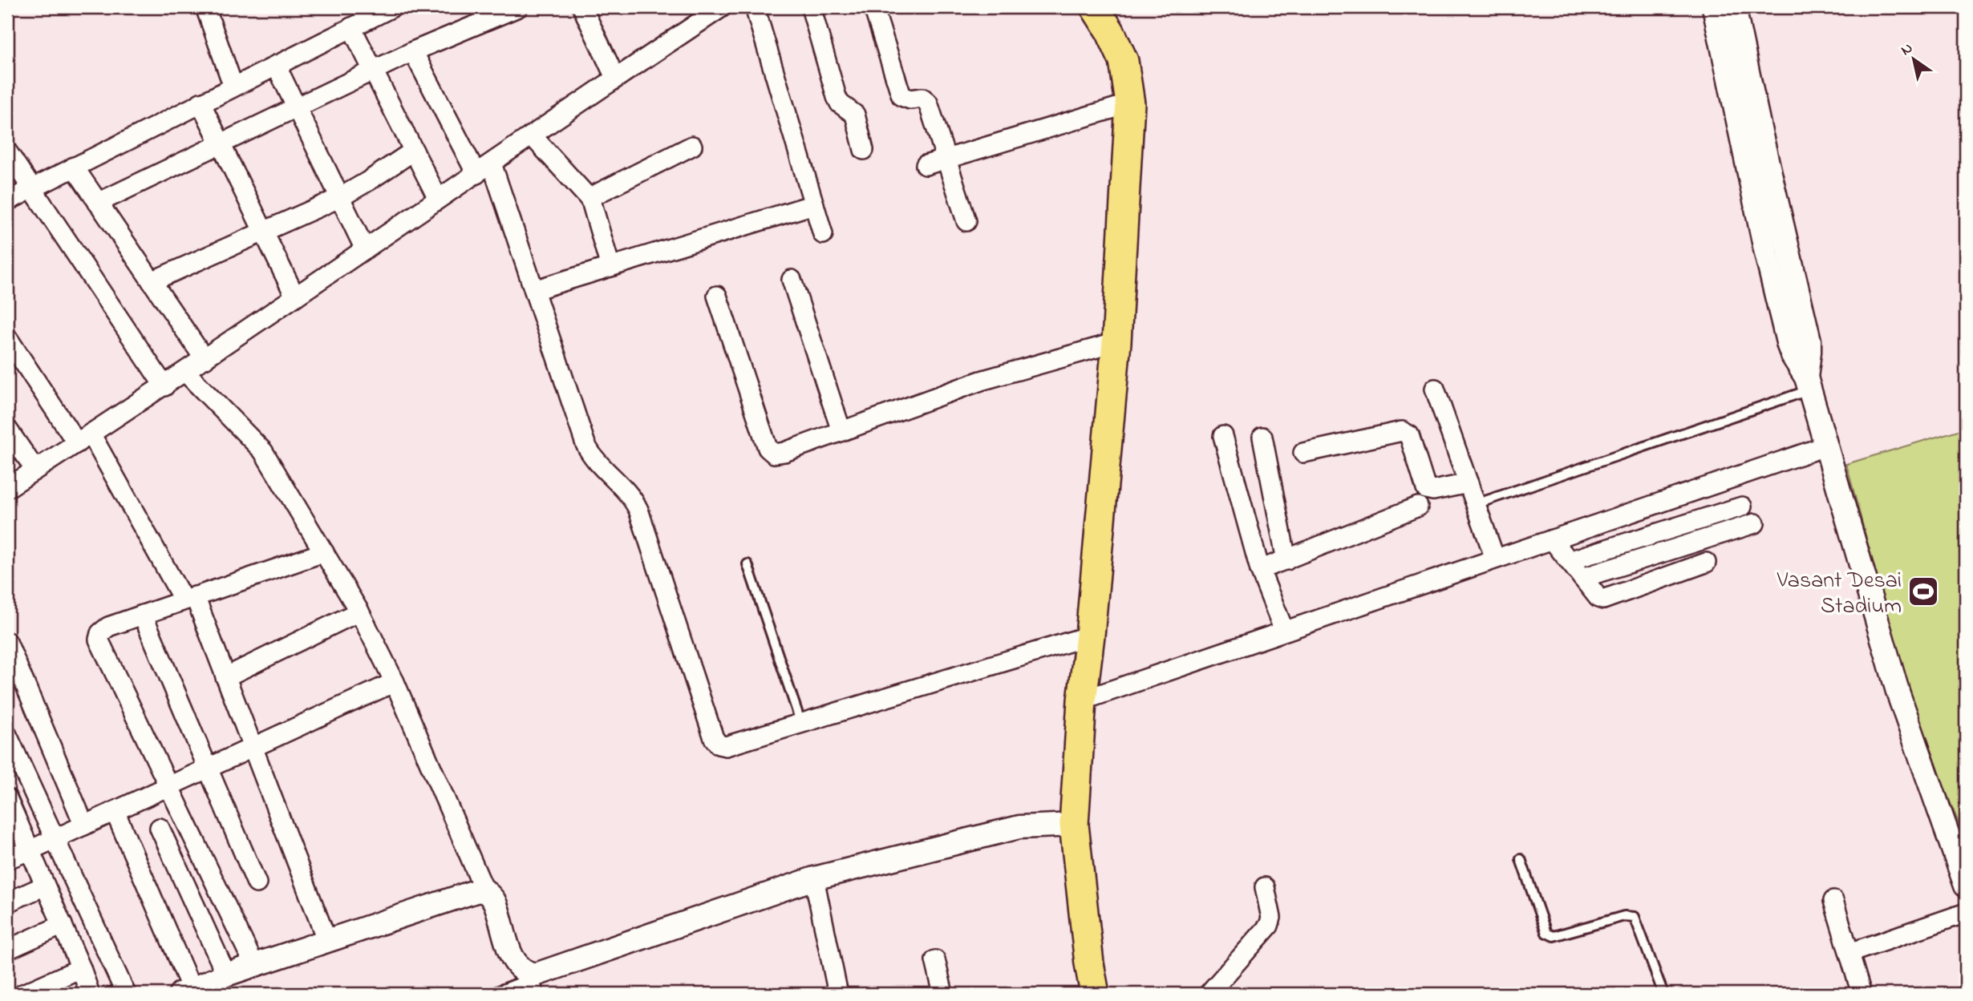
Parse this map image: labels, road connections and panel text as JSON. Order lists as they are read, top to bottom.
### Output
{
  "places": {
    "sports": ["Vasant Desai Stadium"]
  },
  "north": "top left"
}
